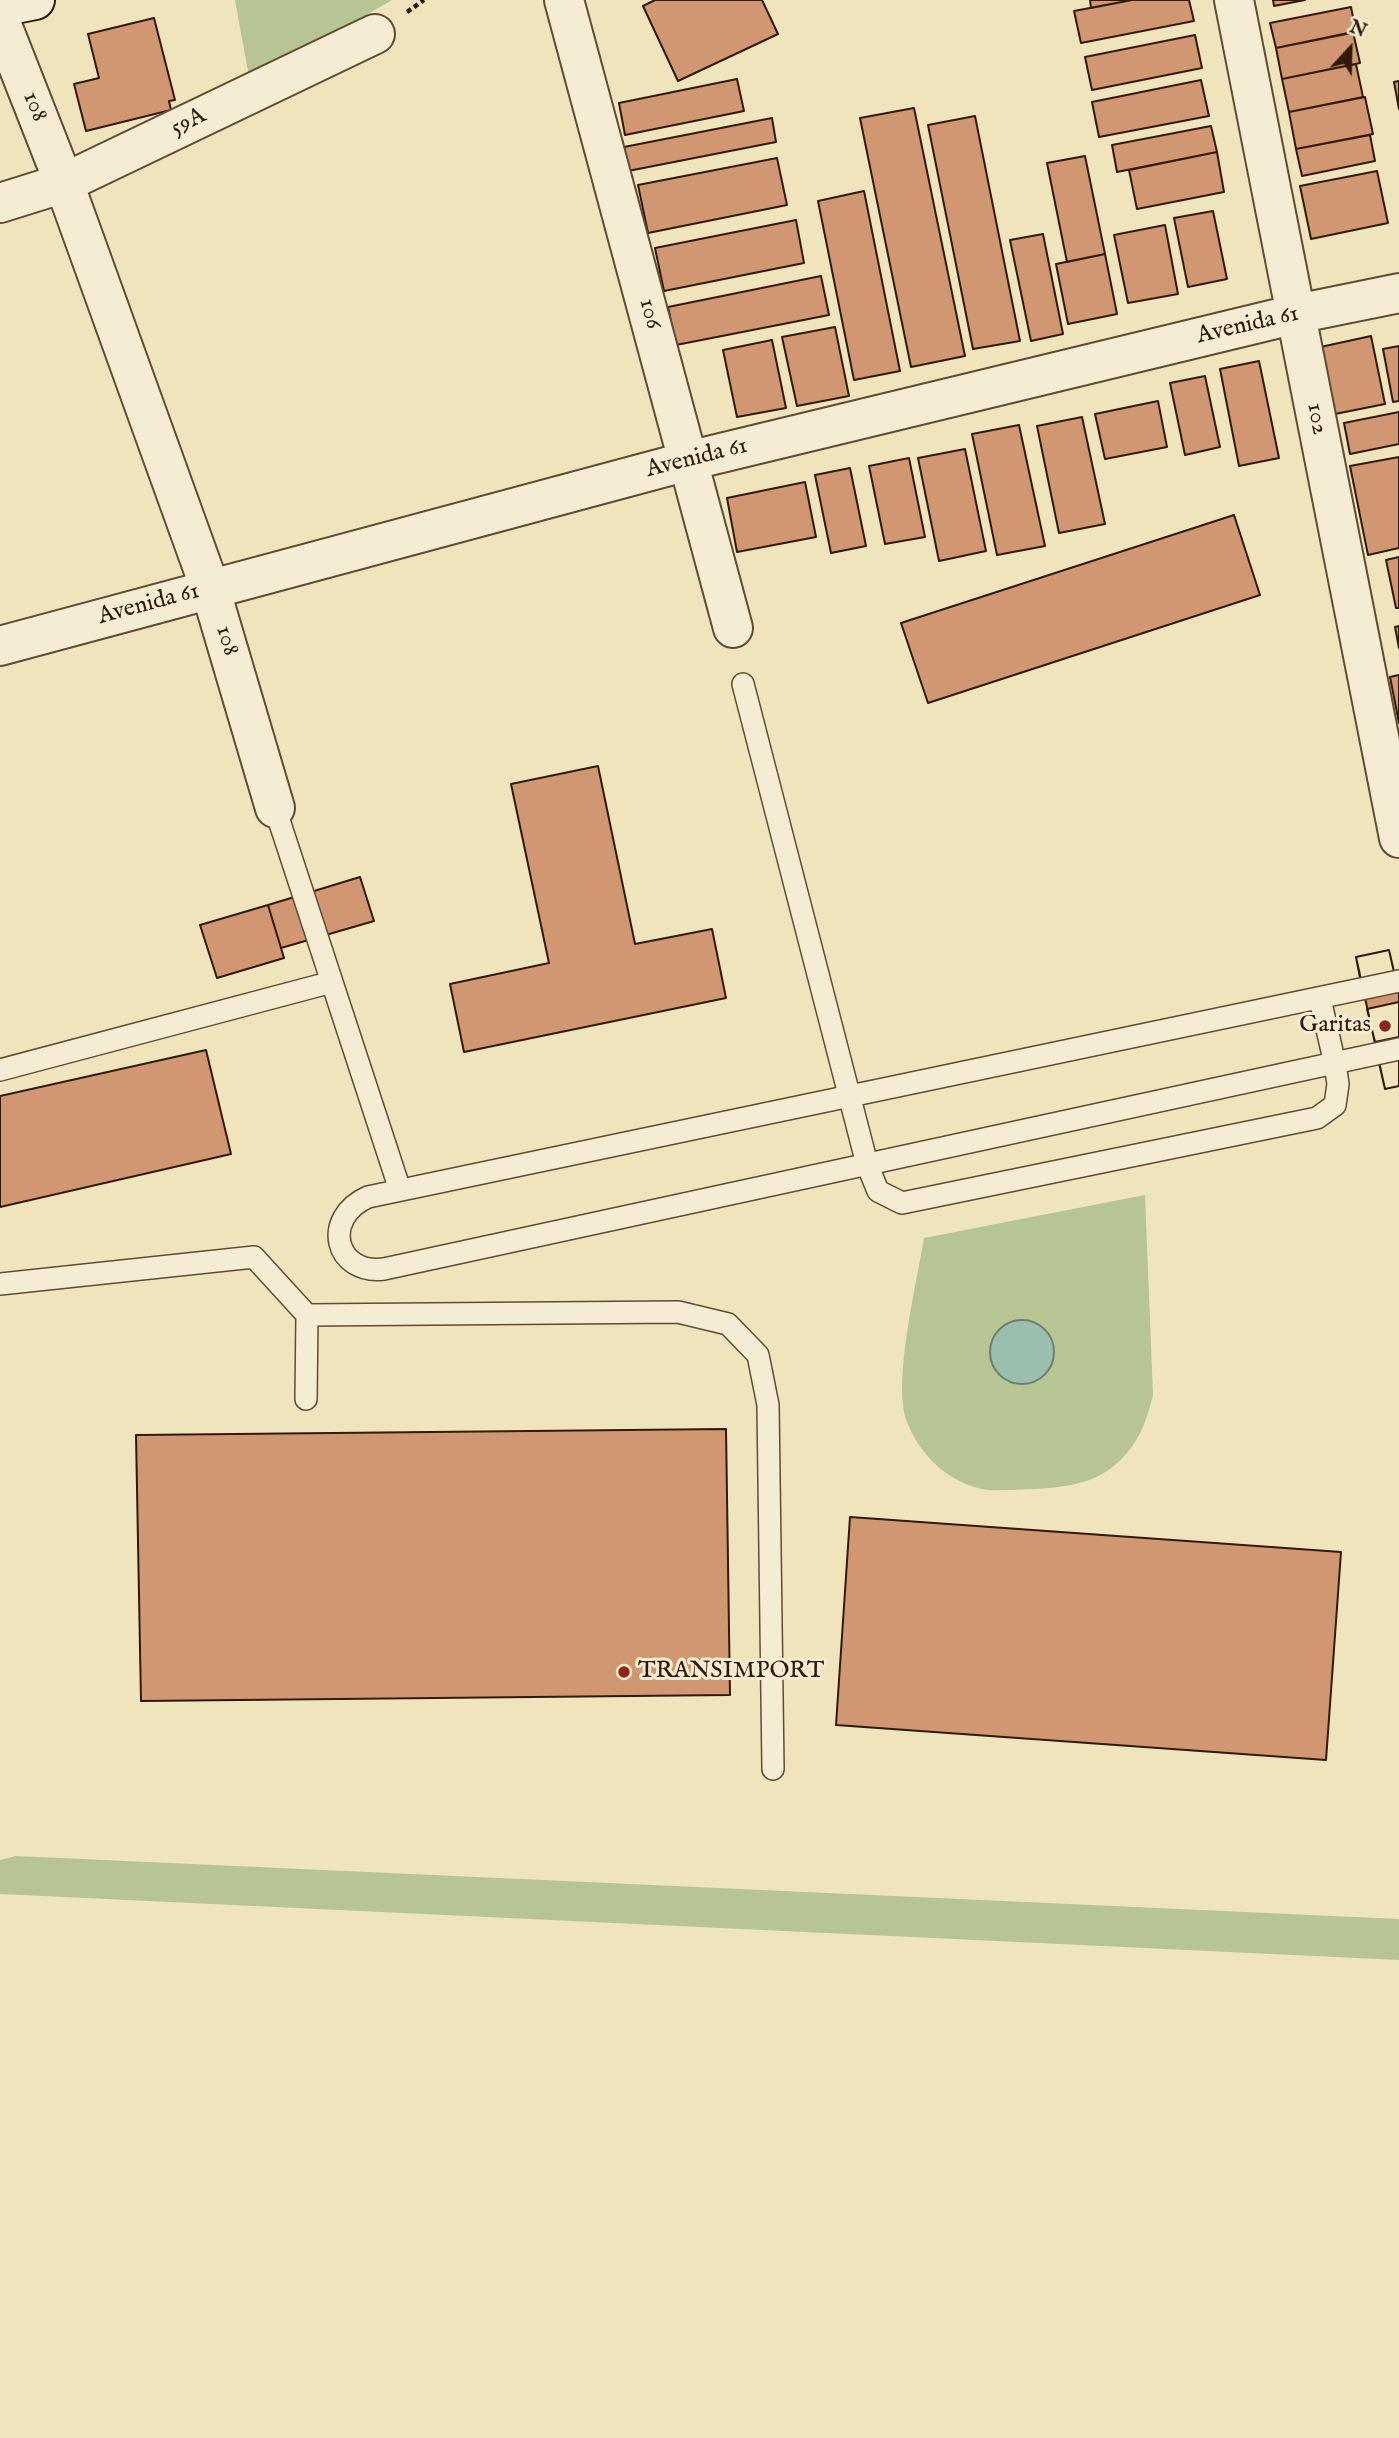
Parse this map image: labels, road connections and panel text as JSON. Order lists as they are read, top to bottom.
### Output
{
  "streets": {
    "street": [
      "108",
      "59A",
      "106",
      "Avenida 61",
      "102"
    ]
  },
  "crossings": [
    ["108", "59A"],
    ["108", "Avenida 61"],
    ["106", "Avenida 61"],
    ["Avenida 61", "102"]
  ],
  "places": ["Garitas", "TRANSIMPORT"],
  "north": "top"
}
